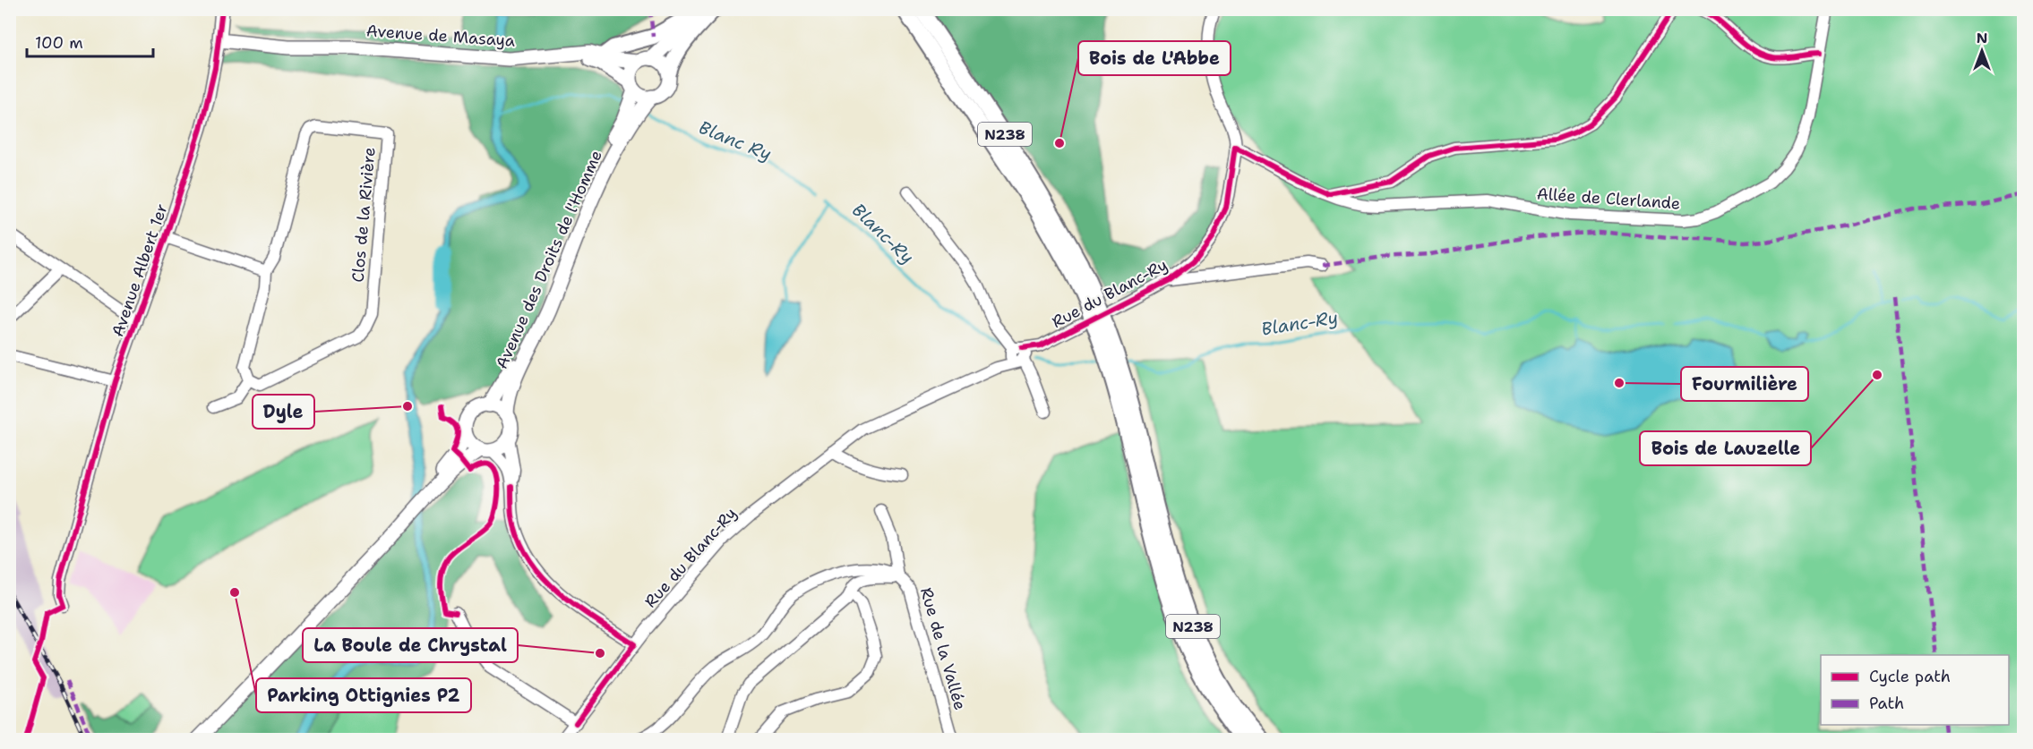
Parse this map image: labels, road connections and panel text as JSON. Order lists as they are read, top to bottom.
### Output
{
  "streets": {
    "highway": ["N238"],
    "main road": ["Avenue de Masaya", "Avenue des Droits de l'Homme", "Avenue Albert 1er"],
    "street": [
      "Allée de Clerlande",
      "Clos de la Rivière",
      "Rue du Blanc-Ry",
      "Rue de la Vallée"
    ]
  },
  "crossings": [
    ["Avenue de Masaya", "Avenue des Droits de l'Homme"],
    ["Avenue de Masaya", "Avenue Albert 1er"],
    ["Allée de Clerlande", "Rue du Blanc-Ry"]
  ],
  "water": ["Blanc Ry", "Blanc-Ry"],
  "places": [
    "Bois de L'Abbe",
    "Bois de Lauzelle",
    "Fourmilière",
    "Dyle",
    "Parking Ottignies P2",
    "La Boule de Chrystal"
  ],
  "legend": ["Cycle path", "Path"],
  "scale_bar": "100 m",
  "north": "top"
}
